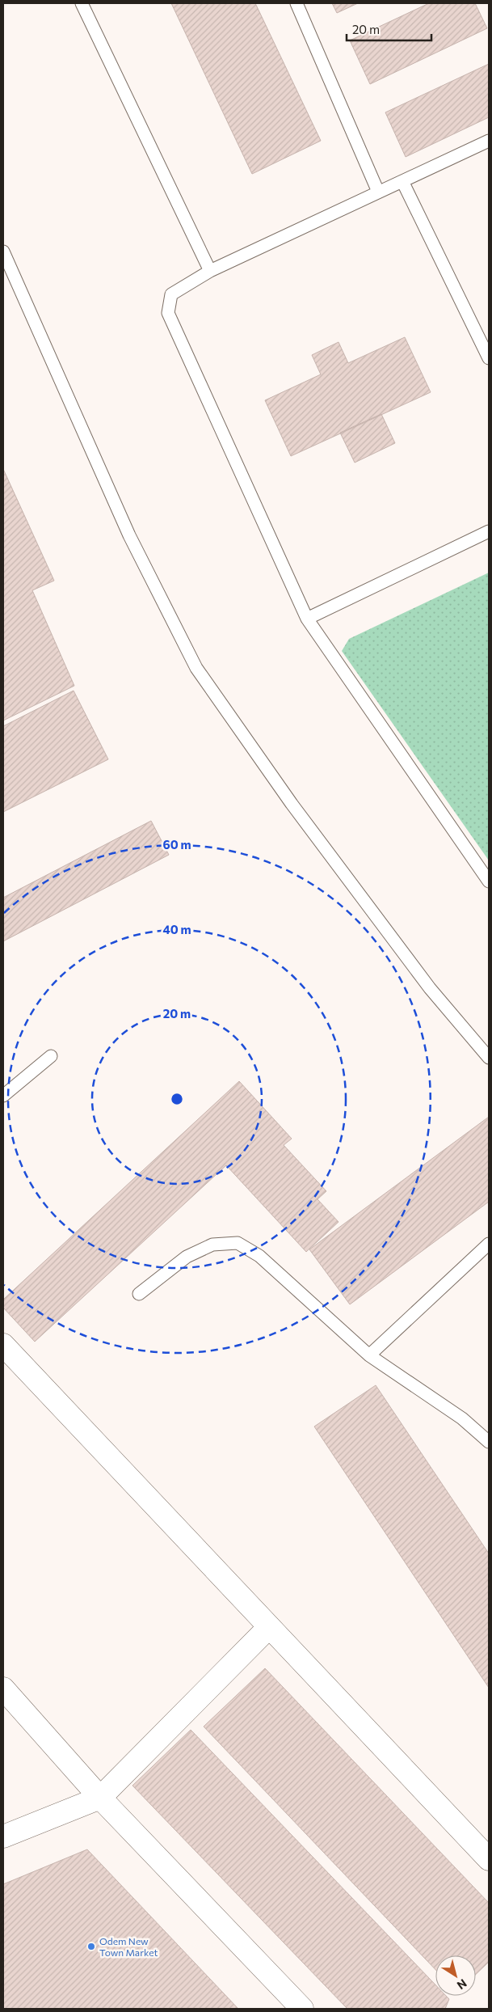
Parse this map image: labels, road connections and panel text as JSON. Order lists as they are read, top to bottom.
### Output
{
  "places": ["Odem New Town Market"],
  "scale_bar": "20 m",
  "north": "bottom right",
  "rings": ["60 m", "40 m", "20 m"]
}
